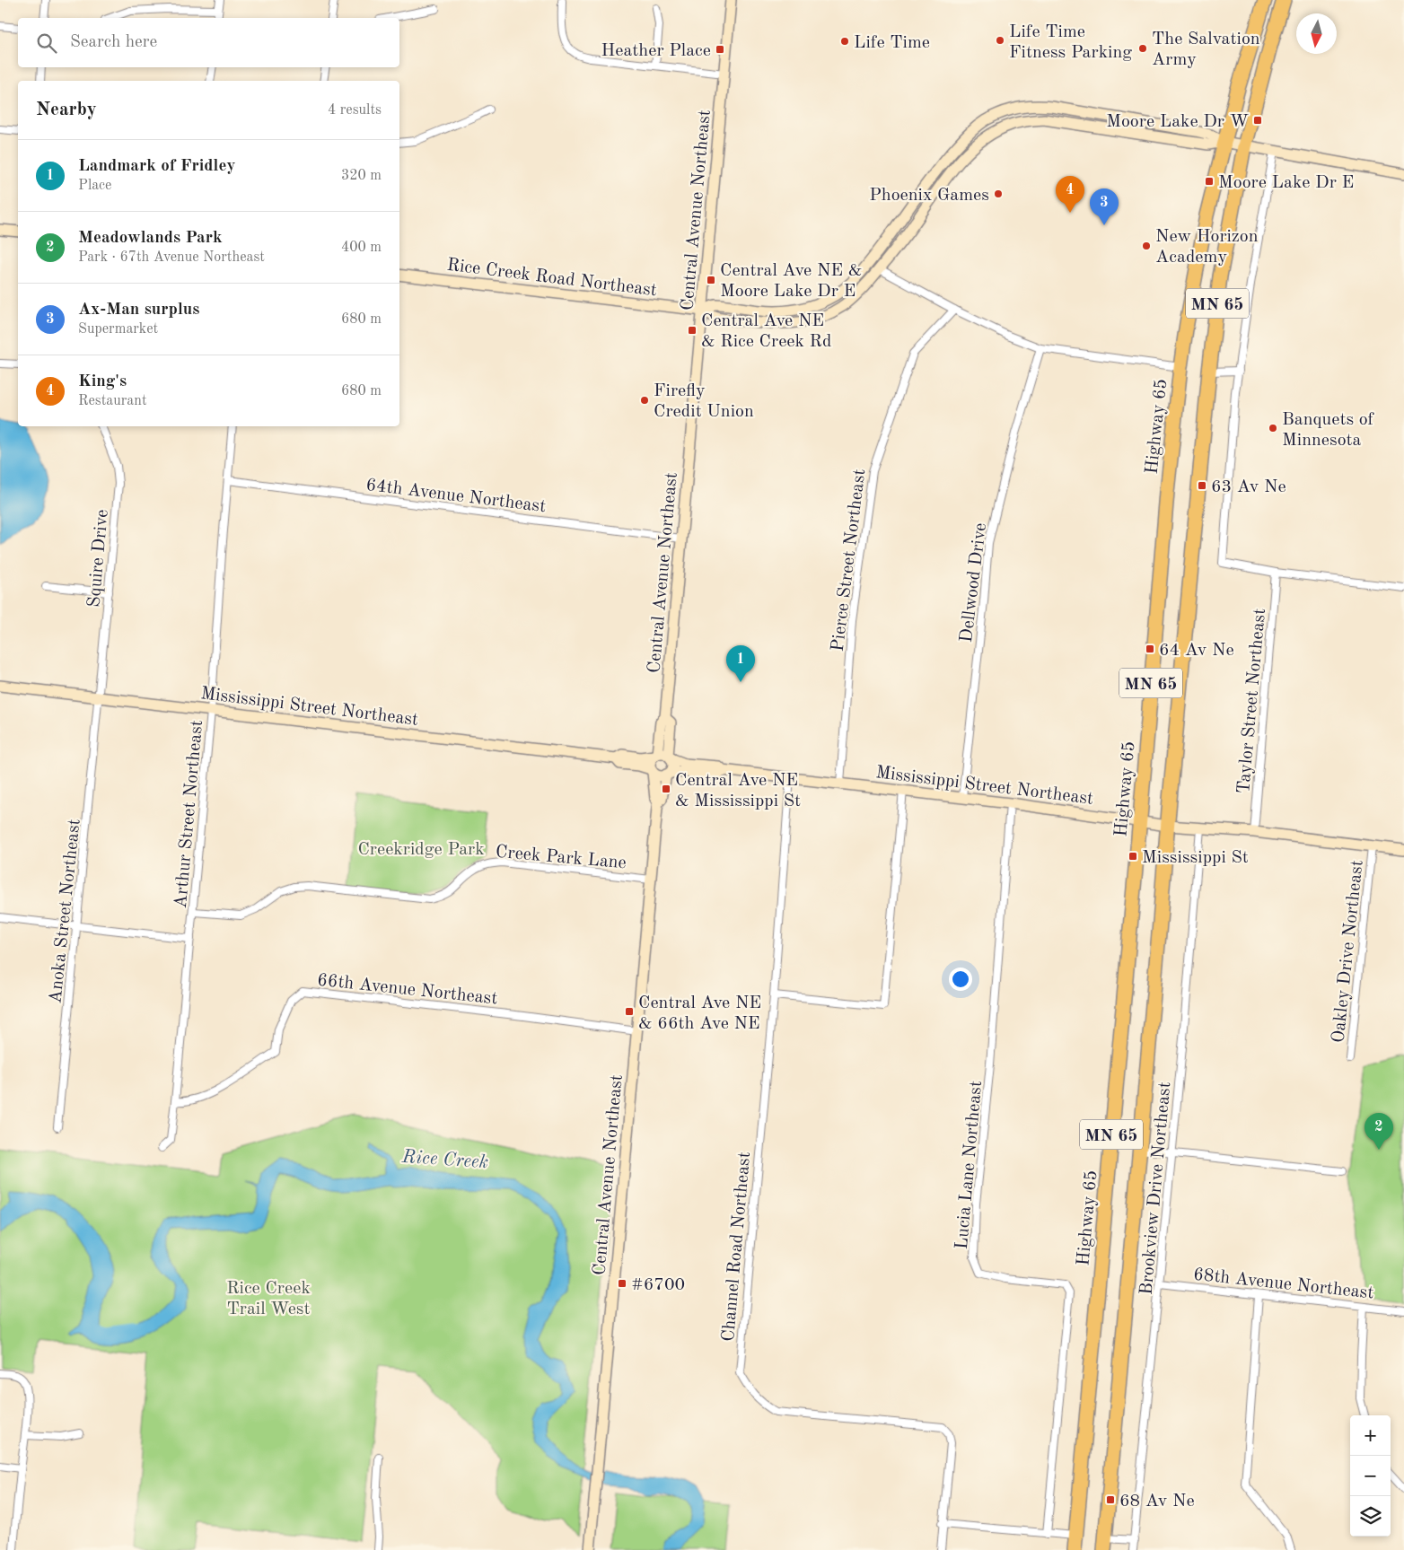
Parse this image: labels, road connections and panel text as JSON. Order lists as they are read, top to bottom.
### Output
{
  "streets": {
    "highway": ["MN 65", "Highway 65"],
    "street": [
      "Central Avenue Northeast",
      "Rice Creek Road Northeast",
      "64th Avenue Northeast",
      "Squire Drive",
      "Pierce Street Northeast",
      "Dellwood Drive",
      "Taylor Street Northeast",
      "Mississippi Street Northeast",
      "Arthur Street Northeast",
      "Creek Park Lane",
      "Anoka Street Northeast",
      "Oakley Drive Northeast",
      "66th Avenue Northeast",
      "Lucia Lane Northeast",
      "Brookview Drive Northeast",
      "Channel Road Northeast",
      "68th Avenue Northeast"
    ]
  },
  "crossings": [
    ["Central Avenue Northeast", "Rice Creek Road Northeast"],
    ["Central Avenue Northeast", "64th Avenue Northeast"],
    ["Central Avenue Northeast", "Mississippi Street Northeast"],
    ["Central Avenue Northeast", "Creek Park Lane"],
    ["Central Avenue Northeast", "66th Avenue Northeast"],
    ["Rice Creek Road Northeast", "MN 65"],
    ["Rice Creek Road Northeast", "Highway 65"],
    ["MN 65", "Highway 65"],
    ["MN 65", "Mississippi Street Northeast"],
    ["Highway 65", "Mississippi Street Northeast"],
    ["64th Avenue Northeast", "Arthur Street Northeast"],
    ["Squire Drive", "Mississippi Street Northeast"],
    ["Squire Drive", "Anoka Street Northeast"],
    ["Pierce Street Northeast", "Mississippi Street Northeast"],
    ["Dellwood Drive", "Mississippi Street Northeast"],
    ["Taylor Street Northeast", "Mississippi Street Northeast"],
    ["Mississippi Street Northeast", "Arthur Street Northeast"],
    ["Mississippi Street Northeast", "Anoka Street Northeast"],
    ["Mississippi Street Northeast", "Oakley Drive Northeast"],
    ["Mississippi Street Northeast", "Lucia Lane Northeast"],
    ["Mississippi Street Northeast", "Brookview Drive Northeast"],
    ["Mississippi Street Northeast", "Channel Road Northeast"],
    ["Arthur Street Northeast", "Creek Park Lane"],
    ["Arthur Street Northeast", "66th Avenue Northeast"],
    ["Brookview Drive Northeast", "68th Avenue Northeast"]
  ],
  "water": ["Rice Creek"],
  "parks": ["Creekridge Park", "Rice Creek Trail West"],
  "places": {
    "other": [
      "Life Time Fitness Parking",
      "Life Time",
      "The Salvation Army",
      "Phoenix Games",
      "New Horizon Academy",
      "Firefly Credit Union",
      "Banquets of Minnesota"
    ],
    "transit": [
      "Heather Place",
      "Moore Lake Dr W",
      "Moore Lake Dr E",
      "Central Ave NE & Moore Lake Dr E",
      "Central Ave NE & Rice Creek Rd",
      "63 Av Ne",
      "64 Av Ne",
      "Central Ave NE & Mississippi St",
      "Mississippi St",
      "Central Ave NE & 66th Ave NE",
      "#6700",
      "68 Av Ne"
    ]
  },
  "north": "bottom",
  "page": {
    "search": "Search here",
    "heading": ["Nearby", "4 results"],
    "list": [
      {
        "mark": "1",
        "name": "Landmark of Fridley",
        "note": "Place",
        "value": "320 m"
      },
      {
        "mark": "2",
        "name": "Meadowlands Park",
        "note": "Park · 67th Avenue Northeast",
        "value": "400 m"
      },
      {
        "mark": "3",
        "name": "Ax-Man surplus",
        "note": "Supermarket",
        "value": "680 m"
      },
      {
        "mark": "4",
        "name": "King's",
        "note": "Restaurant",
        "value": "680 m"
      }
    ],
    "pins": [
      "4",
      "3",
      "1",
      "2"
    ],
    "map_buttons": ["+", "−"]
  }
}
